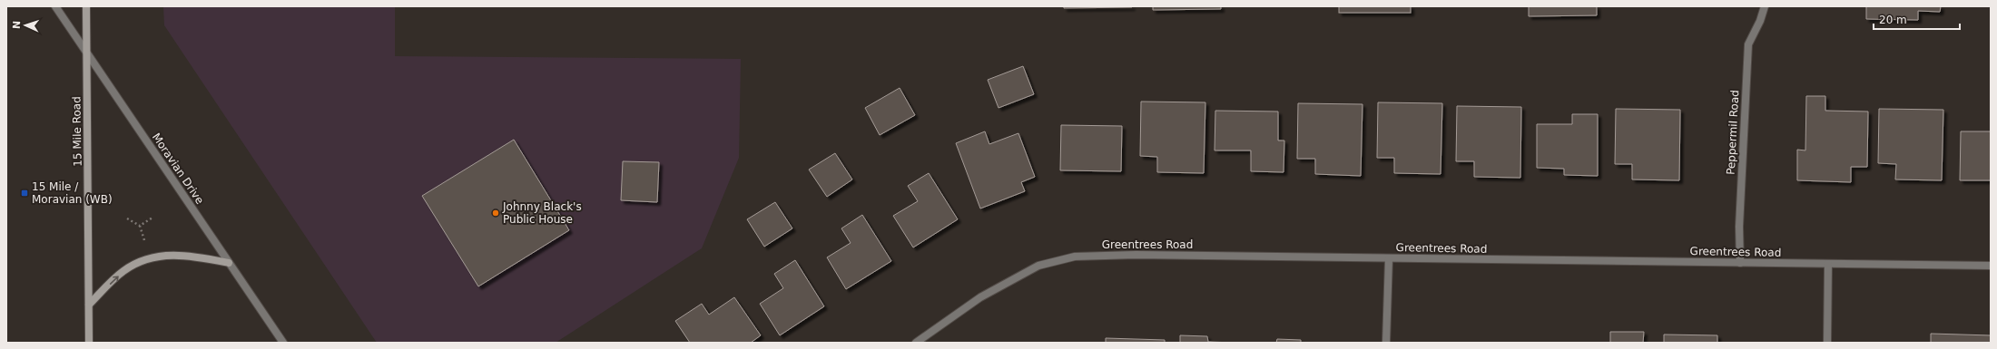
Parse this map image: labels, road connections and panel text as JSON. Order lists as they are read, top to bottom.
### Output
{
  "streets": {
    "main road": ["15 Mile Road"],
    "street": ["Peppermil Road", "Moravian Drive", "Greentrees Road"]
  },
  "crossings": [
    ["15 Mile Road", "Moravian Drive"],
    ["Peppermil Road", "Greentrees Road"]
  ],
  "places": {
    "transit": ["15 Mile / Moravian (WB)"],
    "other": ["Johnny Black's Public House"]
  },
  "scale_bar": "20 m",
  "north": "left"
}
